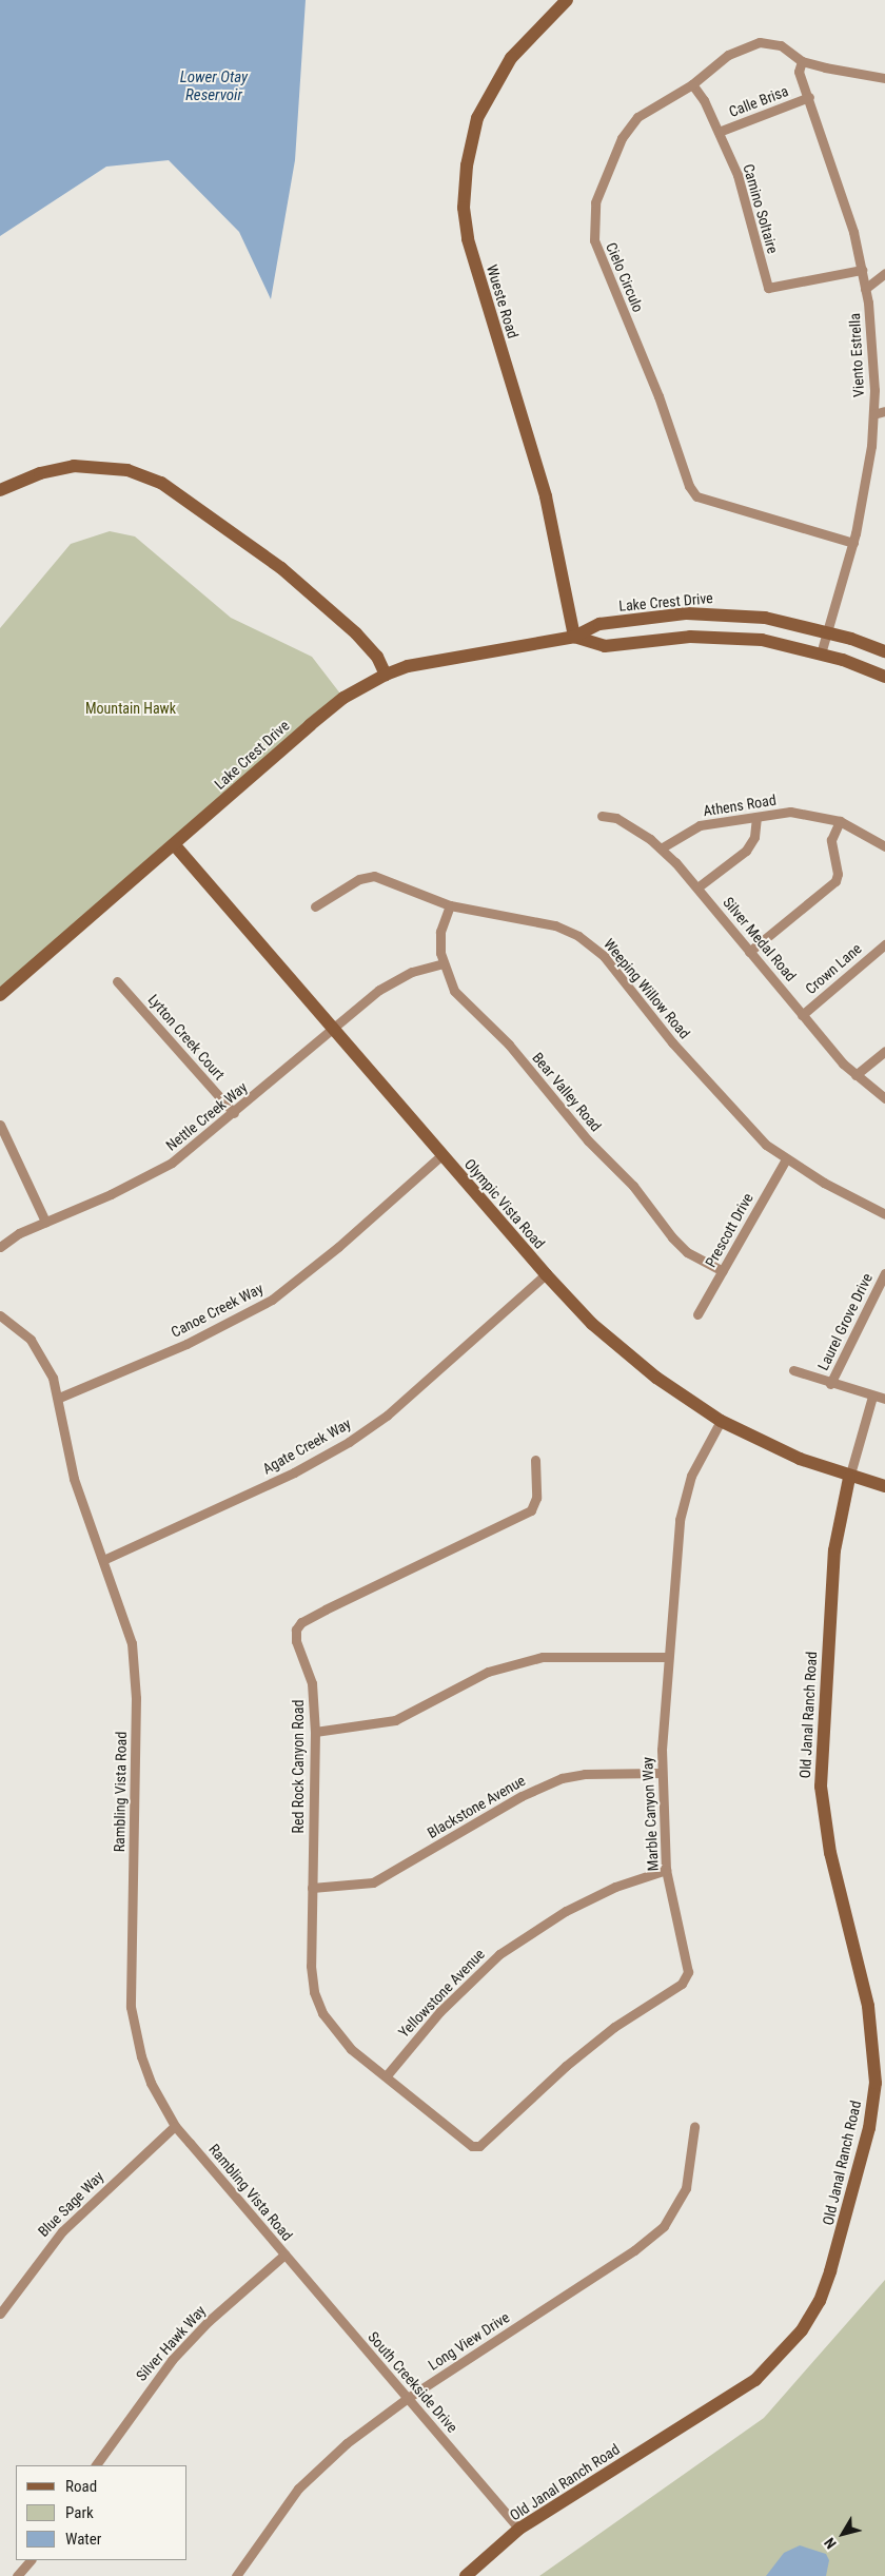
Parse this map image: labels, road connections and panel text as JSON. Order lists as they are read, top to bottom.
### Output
{
  "streets": {
    "street": [
      "Calle Brisa",
      "Camino Soltaire",
      "Cielo Circulo",
      "Wueste Road",
      "Viento Estrella",
      "Lake Crest Drive",
      "Athens Road",
      "Silver Medal Road",
      "Crown Lane",
      "Weeping Willow Road",
      "Lytton Creek Court",
      "Bear Valley Road",
      "Nettle Creek Way",
      "Olympic Vista Road",
      "Prescott Drive",
      "Canoe Creek Way",
      "Laurel Grove Drive",
      "Agate Creek Way",
      "Old Janal Ranch Road",
      "Red Rock Canyon Road",
      "Rambling Vista Road",
      "Blackstone Avenue",
      "Marble Canyon Way",
      "Yellowstone Avenue",
      "Blue Sage Way",
      "Long View Drive",
      "Silver Hawk Way",
      "South Creekside Drive"
    ]
  },
  "crossings": [
    ["Calle Brisa", "Camino Soltaire"],
    ["Calle Brisa", "Viento Estrella"],
    ["Camino Soltaire", "Cielo Circulo"],
    ["Camino Soltaire", "Viento Estrella"],
    ["Cielo Circulo", "Viento Estrella"],
    ["Wueste Road", "Lake Crest Drive"],
    ["Viento Estrella", "Lake Crest Drive"],
    ["Lake Crest Drive", "Olympic Vista Road"],
    ["Athens Road", "Silver Medal Road"],
    ["Silver Medal Road", "Crown Lane"],
    ["Weeping Willow Road", "Bear Valley Road"],
    ["Weeping Willow Road", "Prescott Drive"],
    ["Lytton Creek Court", "Nettle Creek Way"],
    ["Bear Valley Road", "Nettle Creek Way"],
    ["Bear Valley Road", "Prescott Drive"],
    ["Nettle Creek Way", "Olympic Vista Road"],
    ["Olympic Vista Road", "Canoe Creek Way"],
    ["Olympic Vista Road", "Agate Creek Way"],
    ["Olympic Vista Road", "Old Janal Ranch Road"],
    ["Olympic Vista Road", "Marble Canyon Way"],
    ["Canoe Creek Way", "Rambling Vista Road"],
    ["Agate Creek Way", "Rambling Vista Road"],
    ["Old Janal Ranch Road", "South Creekside Drive"],
    ["Red Rock Canyon Road", "Blackstone Avenue"],
    ["Red Rock Canyon Road", "Marble Canyon Way"],
    ["Red Rock Canyon Road", "Yellowstone Avenue"],
    ["Rambling Vista Road", "Blue Sage Way"],
    ["Rambling Vista Road", "Silver Hawk Way"],
    ["Rambling Vista Road", "South Creekside Drive"],
    ["Blackstone Avenue", "Marble Canyon Way"],
    ["Marble Canyon Way", "Yellowstone Avenue"],
    ["Long View Drive", "South Creekside Drive"],
    ["Silver Hawk Way", "South Creekside Drive"]
  ],
  "water": ["Lower Otay Reservoir"],
  "parks": ["Mountain Hawk"],
  "legend": ["Road", "Park", "Water"],
  "north": "bottom left"
}
